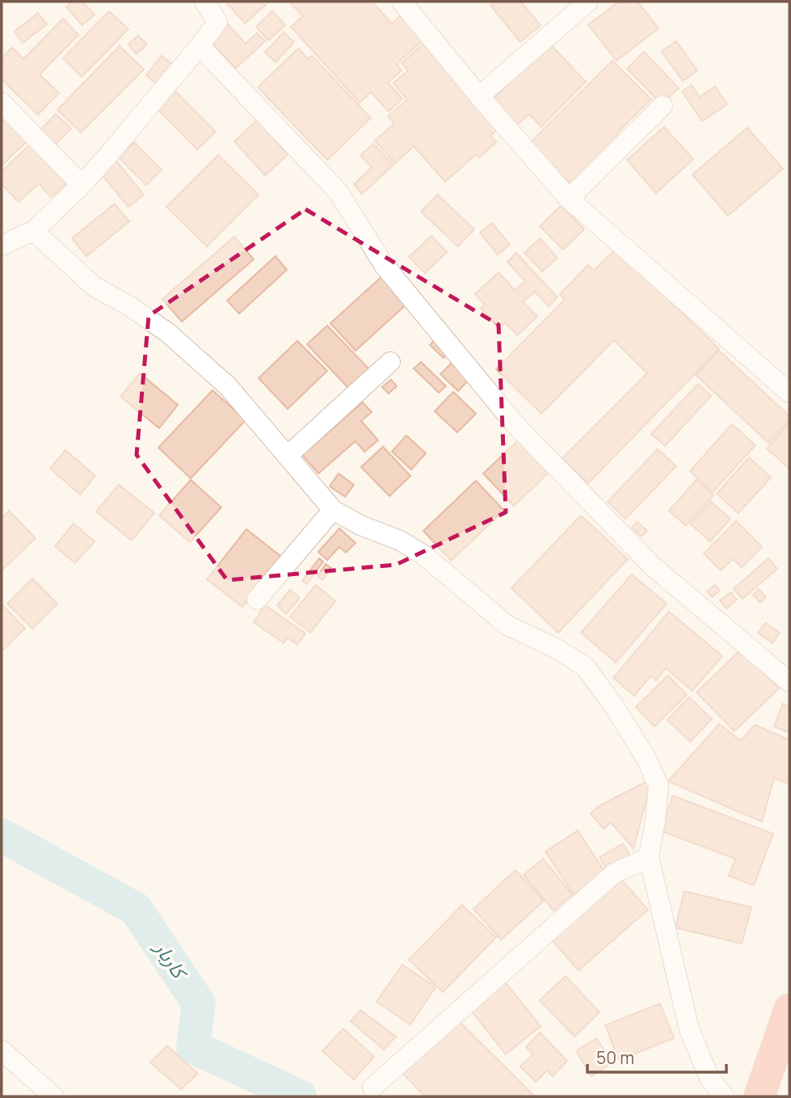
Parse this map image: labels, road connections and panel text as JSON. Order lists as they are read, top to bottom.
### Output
{
  "water": ["کاربار"],
  "scale_bar": "50 m"
}
